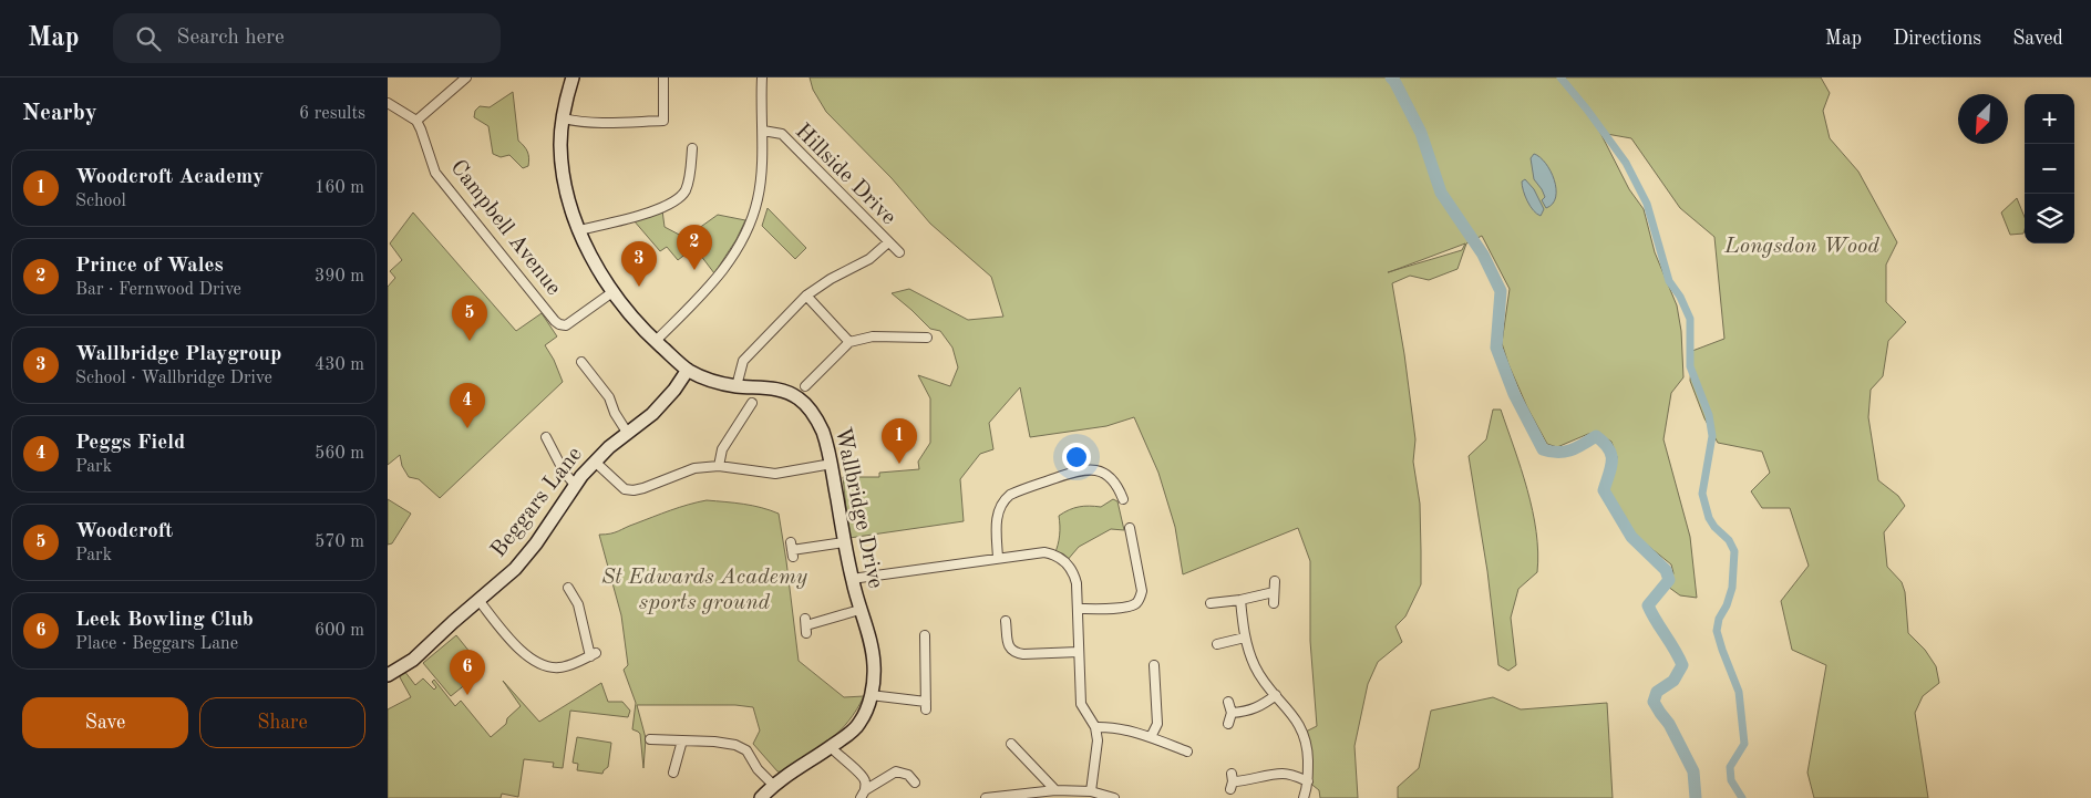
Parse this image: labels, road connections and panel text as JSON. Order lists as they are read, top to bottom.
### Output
{
  "streets": {
    "street": [
      "Hillside Drive",
      "Campbell Avenue",
      "Beggars Lane",
      "Wallbridge Drive"
    ]
  },
  "crossings": [
    ["Campbell Avenue", "Wallbridge Drive"],
    ["Beggars Lane", "Wallbridge Drive"]
  ],
  "parks": ["Longsdon Wood", "St Edwards Academy sports ground"],
  "north": "bottom left",
  "page": {
    "header": "Map",
    "search": "Search here",
    "nav": ["Map", "Directions", "Saved"],
    "heading": ["Nearby", "6 results"],
    "map_buttons": ["+", "−"],
    "list": [
      {
        "mark": "1",
        "name": "Woodcroft Academy",
        "note": "School",
        "value": "160 m"
      },
      {
        "mark": "2",
        "name": "Prince of Wales",
        "note": "Bar · Fernwood Drive",
        "value": "390 m"
      },
      {
        "mark": "3",
        "name": "Wallbridge Playgroup",
        "note": "School · Wallbridge Drive",
        "value": "430 m"
      },
      {
        "mark": "4",
        "name": "Peggs Field",
        "note": "Park",
        "value": "560 m"
      },
      {
        "mark": "5",
        "name": "Woodcroft",
        "note": "Park",
        "value": "570 m"
      },
      {
        "mark": "6",
        "name": "Leek Bowling Club",
        "note": "Place · Beggars Lane",
        "value": "600 m"
      }
    ],
    "pins": [
      "2",
      "3",
      "5",
      "4",
      "1",
      "6"
    ],
    "buttons": ["Save", "Share"]
  }
}
